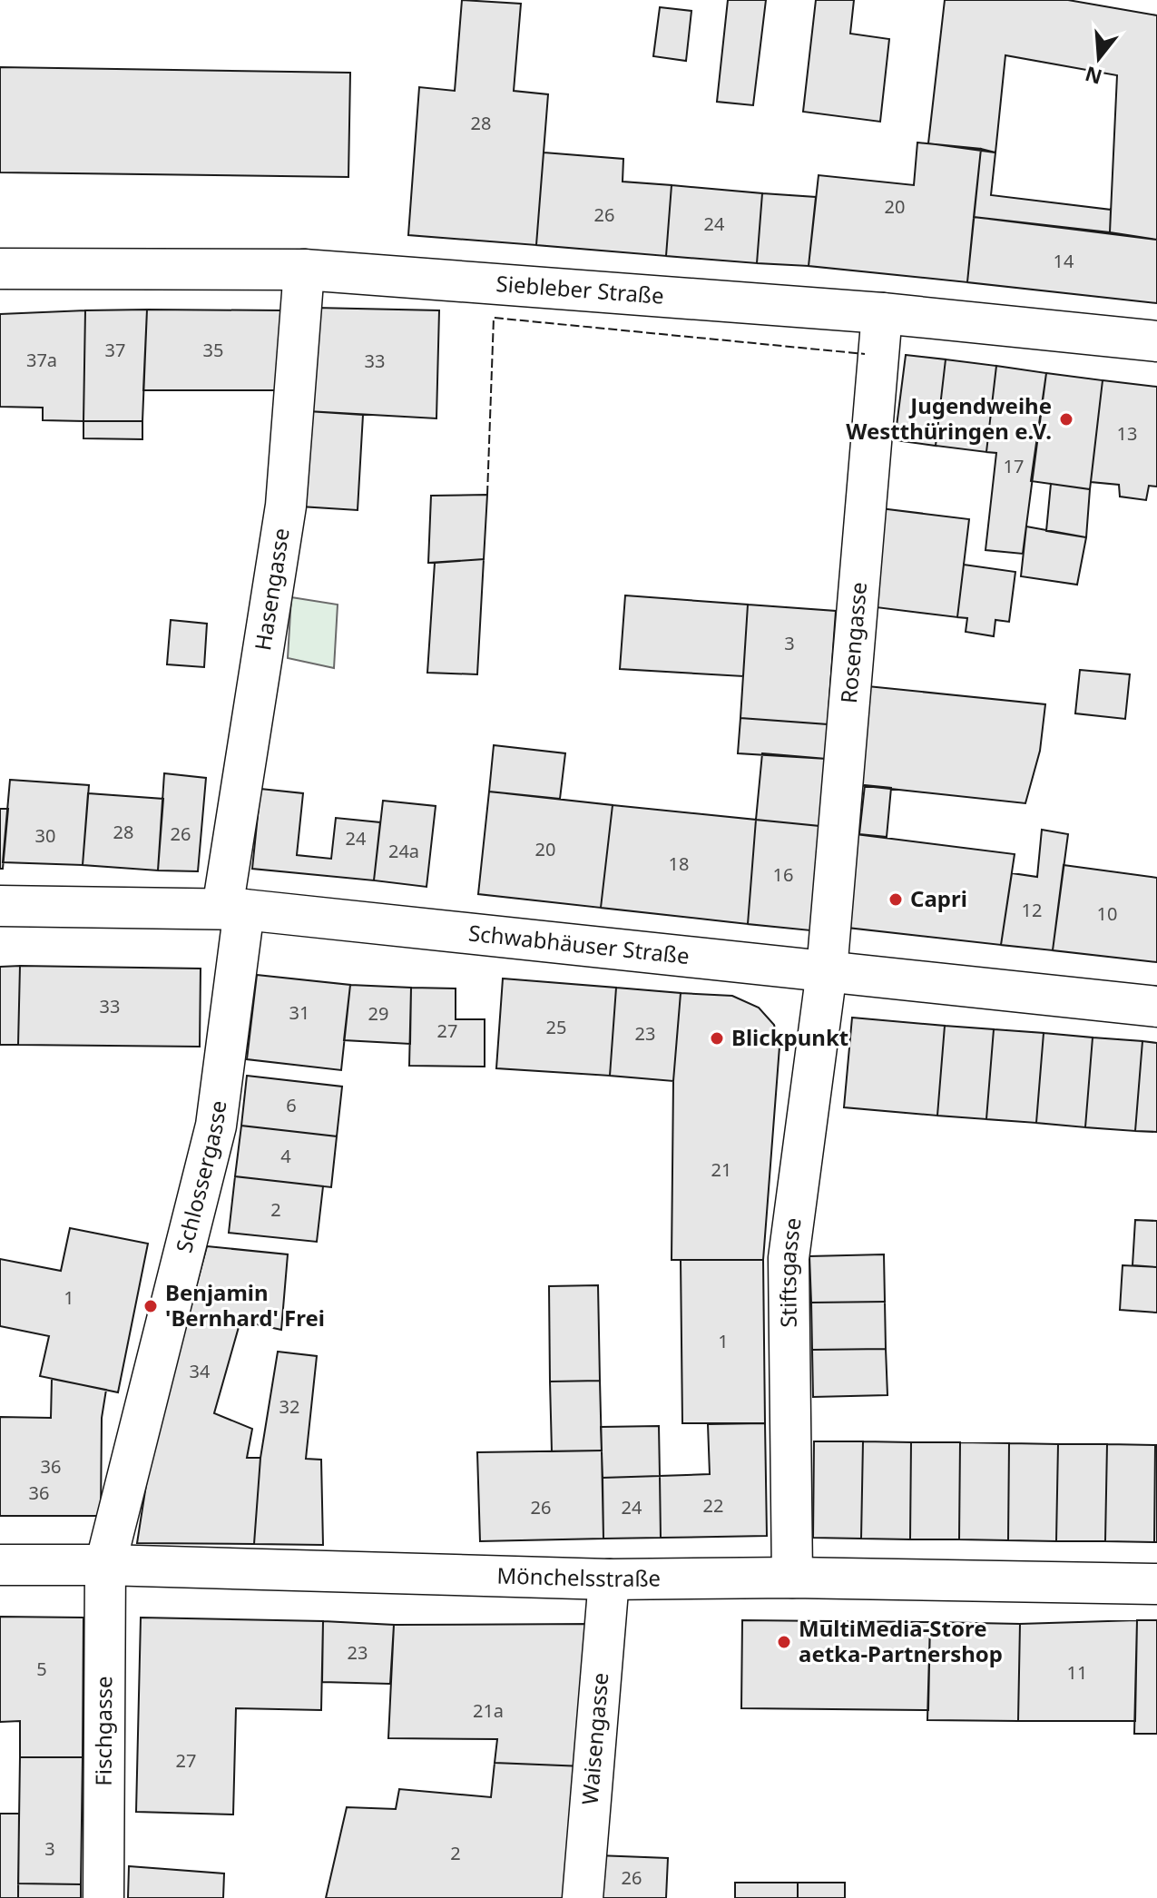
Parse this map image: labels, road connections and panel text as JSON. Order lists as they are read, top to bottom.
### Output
{
  "streets": {
    "street": [
      "Siebleber Straße",
      "Hasengasse",
      "Rosengasse",
      "Schwabhäuser Straße",
      "Schlossergasse",
      "Stiftsgasse",
      "Mönchelsstraße",
      "Fischgasse",
      "Waisengasse"
    ]
  },
  "crossings": [
    ["Siebleber Straße", "Hasengasse"],
    ["Siebleber Straße", "Rosengasse"],
    ["Hasengasse", "Schwabhäuser Straße"],
    ["Hasengasse", "Schlossergasse"],
    ["Rosengasse", "Schwabhäuser Straße"],
    ["Rosengasse", "Stiftsgasse"],
    ["Schwabhäuser Straße", "Schlossergasse"],
    ["Schwabhäuser Straße", "Stiftsgasse"],
    ["Schlossergasse", "Mönchelsstraße"],
    ["Schlossergasse", "Fischgasse"],
    ["Stiftsgasse", "Mönchelsstraße"],
    ["Mönchelsstraße", "Fischgasse"],
    ["Mönchelsstraße", "Waisengasse"]
  ],
  "places": [
    "Jugendweihe Westthüringen e.V.",
    "Capri",
    "Blickpunkt",
    "Benjamin 'Bernhard' Frei",
    "MultiMedia-Store aetka-Partnershop"
  ],
  "house_numbers": [
    "28",
    "20",
    "26",
    "24",
    "14",
    "37",
    "35",
    "37a",
    "33",
    "13",
    "17",
    "3",
    "28",
    "26",
    "30",
    "24",
    "20",
    "24a",
    "18",
    "16",
    "12",
    "10",
    "33",
    "31",
    "29",
    "25",
    "27",
    "23",
    "6",
    "4",
    "21",
    "2",
    "1",
    "1",
    "34",
    "32",
    "36",
    "36",
    "22",
    "26",
    "24",
    "23",
    "5",
    "11",
    "21a",
    "27",
    "3",
    "2",
    "26"
  ],
  "north": "bottom"
}
